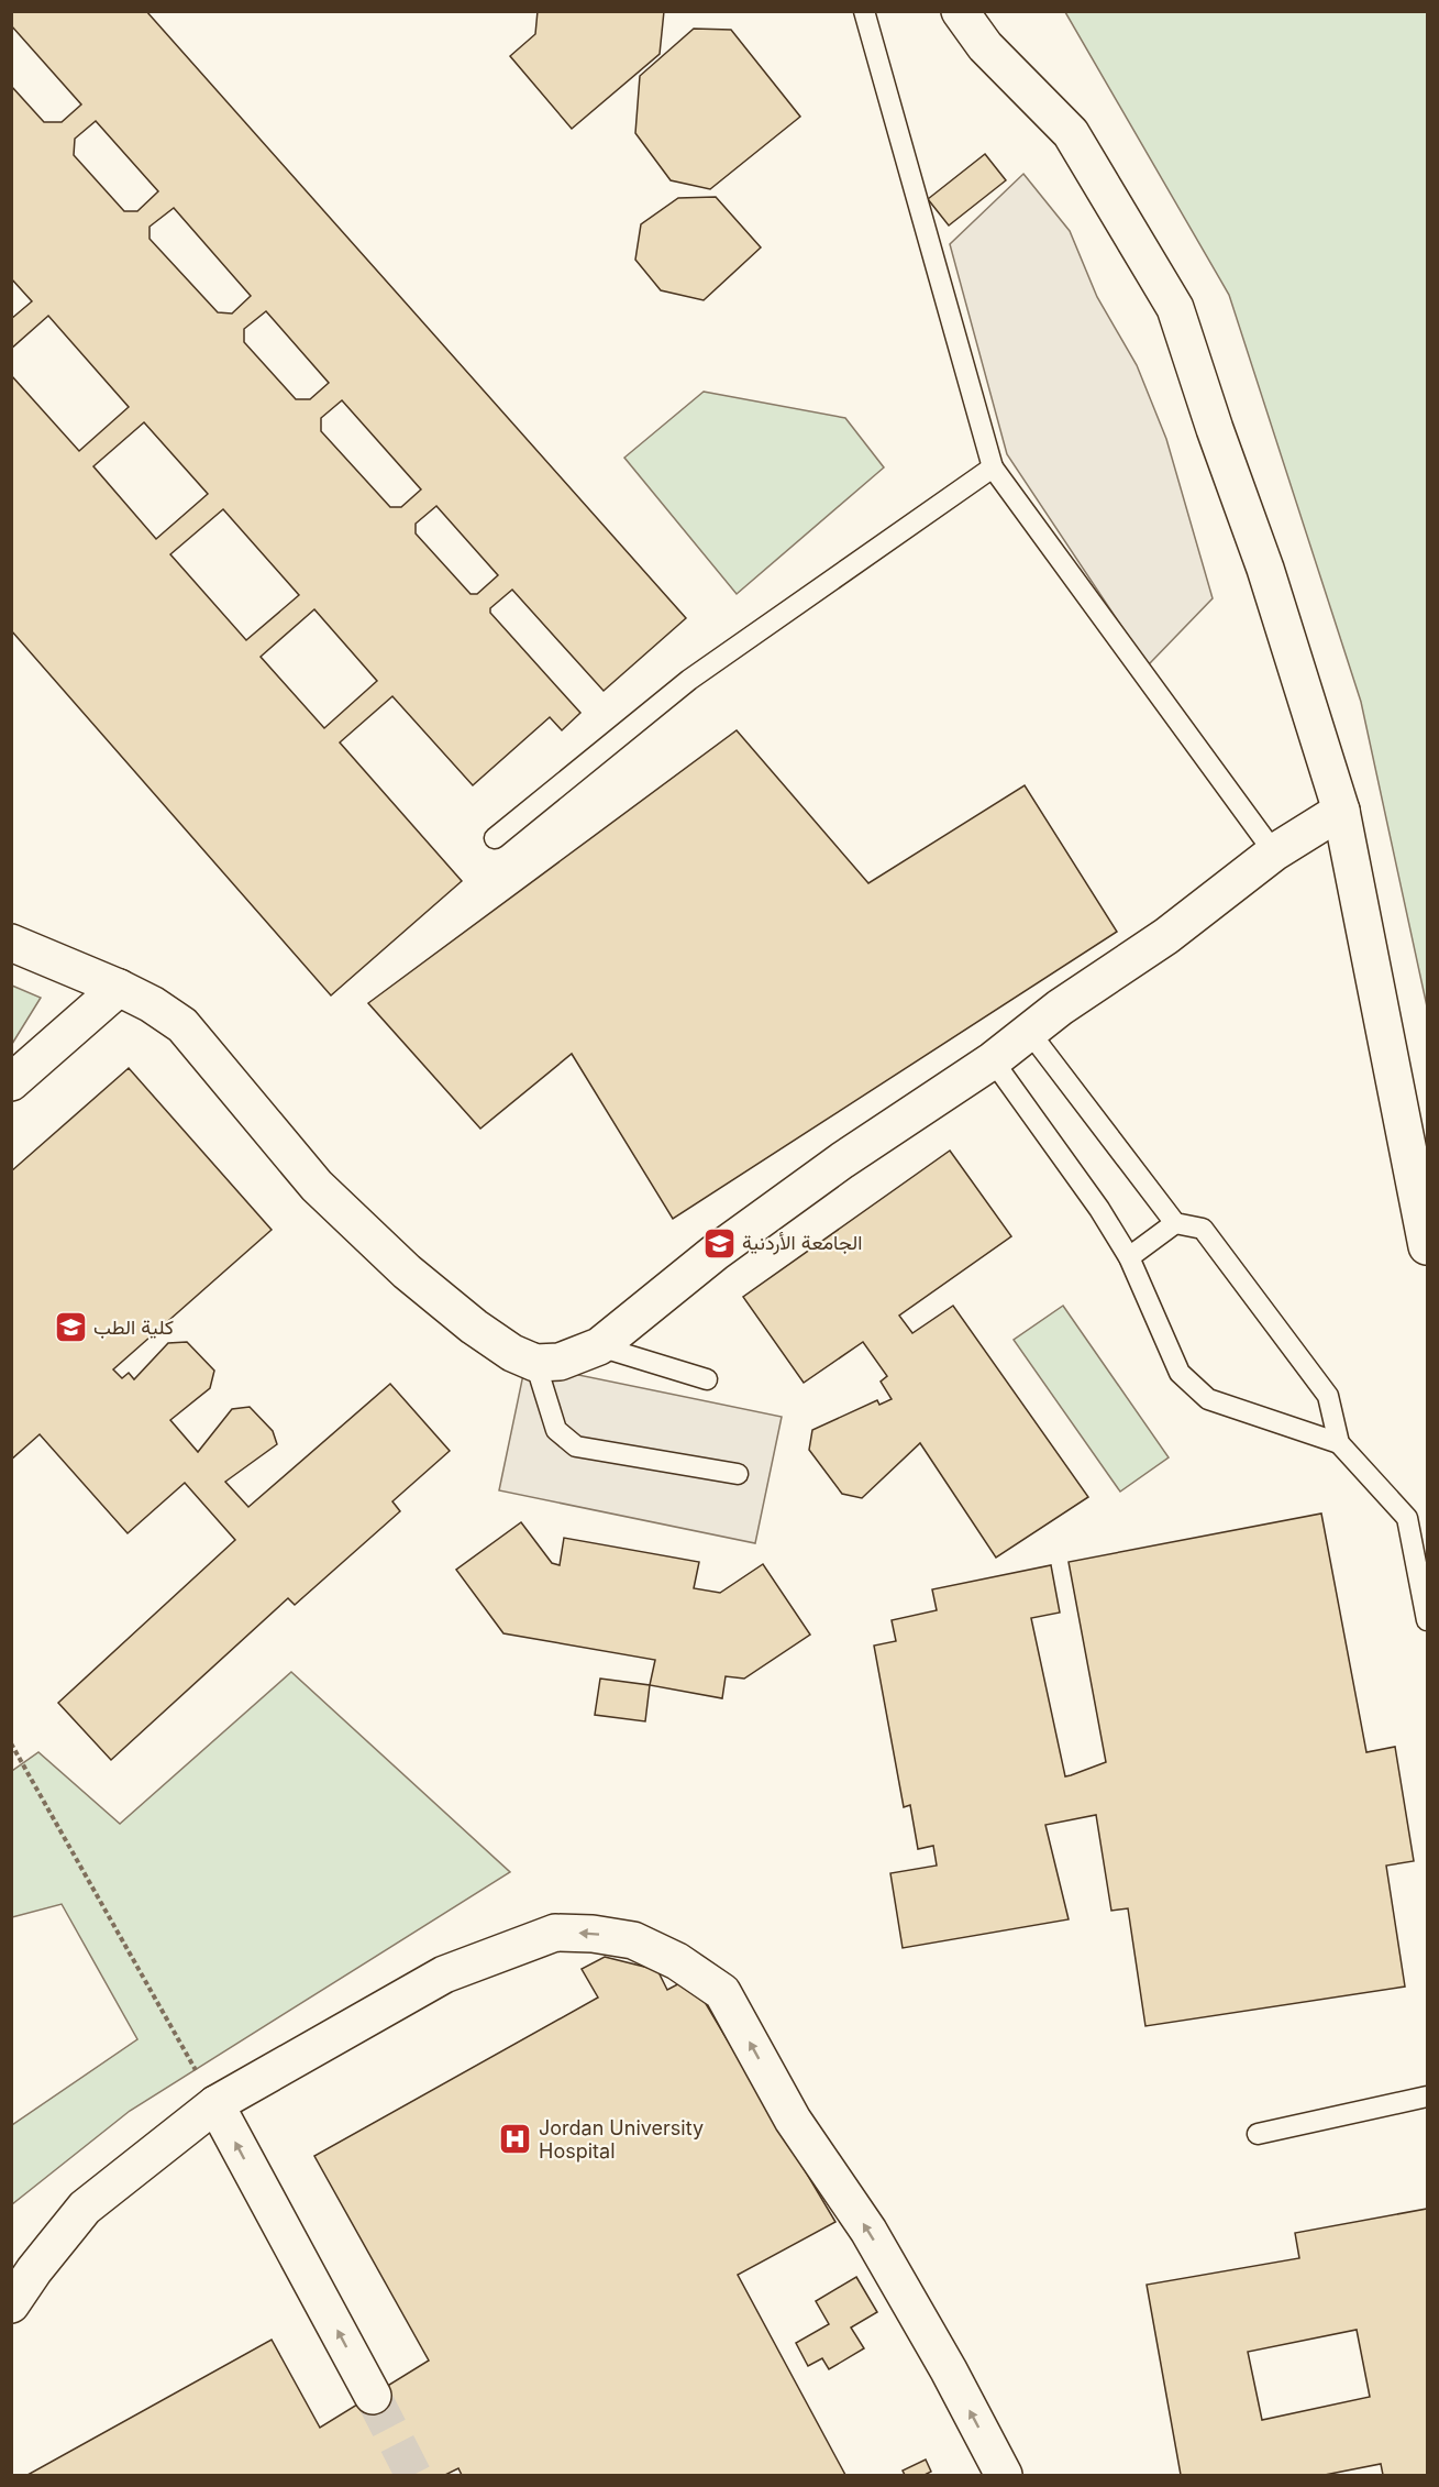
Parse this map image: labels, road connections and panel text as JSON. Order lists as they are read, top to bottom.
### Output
{
  "places": {
    "school or university": ["الجامعة الأردنية", "كلية الطب"],
    "hospital": ["Jordan University Hospital"]
  }
}
